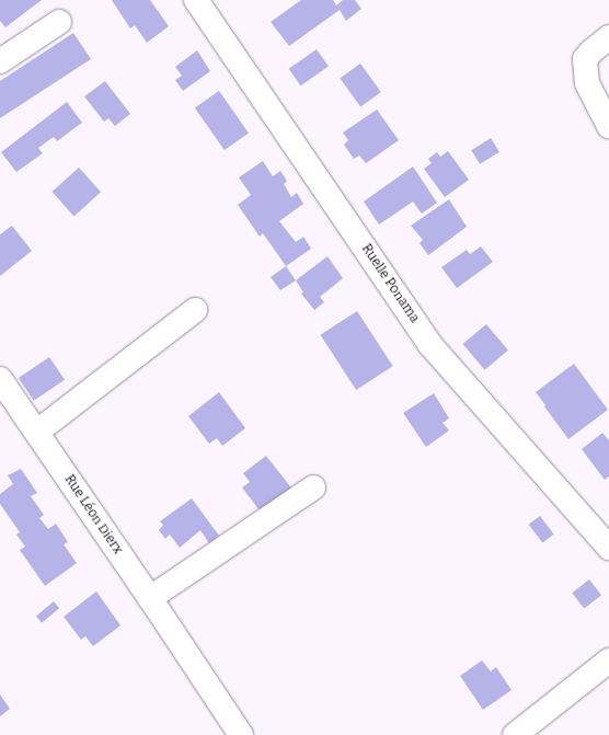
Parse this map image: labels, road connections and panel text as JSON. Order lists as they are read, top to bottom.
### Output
{
  "streets": {
    "street": ["Ruelle Ponama", "Rue Léon Dierx"]
  }
}
